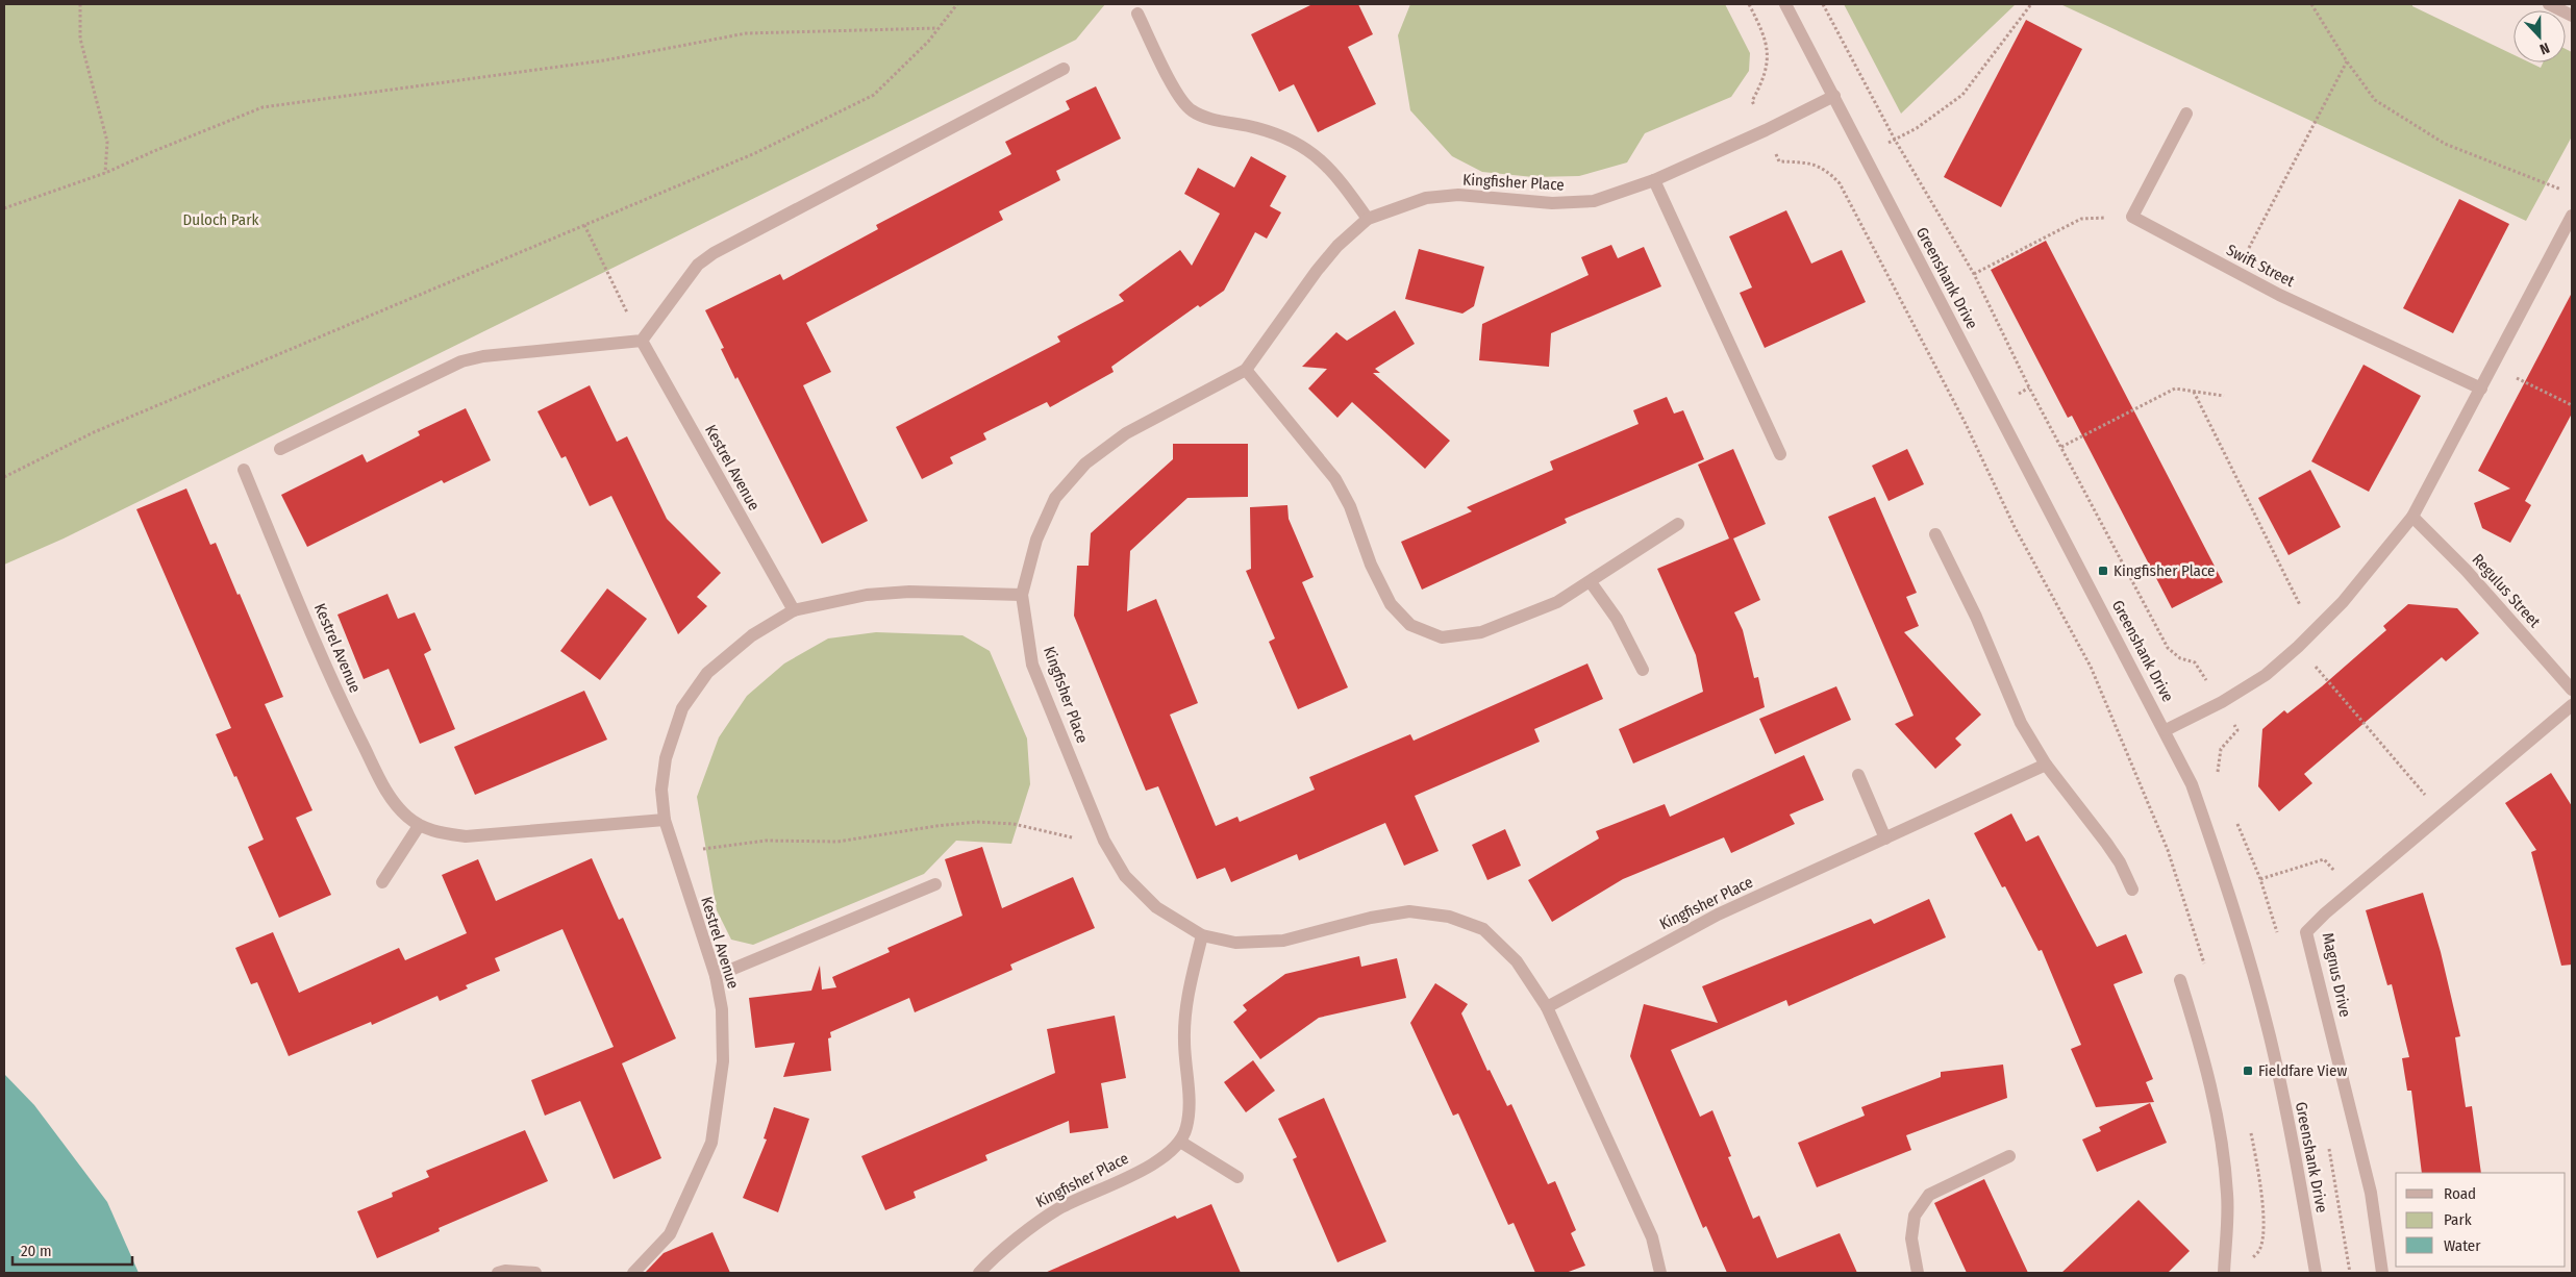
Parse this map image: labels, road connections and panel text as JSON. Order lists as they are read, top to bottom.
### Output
{
  "streets": {
    "street": [
      "Kingfisher Place",
      "Swift Street",
      "Greenshank Drive",
      "Kestrel Avenue",
      "Regulus Street",
      "Magnus Drive"
    ]
  },
  "crossings": [
    ["Kingfisher Place", "Greenshank Drive"],
    ["Kingfisher Place", "Kestrel Avenue"]
  ],
  "parks": ["Duloch Park"],
  "places": {
    "transit": ["Kingfisher Place", "Fieldfare View"]
  },
  "legend": ["Road", "Park", "Water"],
  "scale_bar": "20 m",
  "north": "bottom"
}
